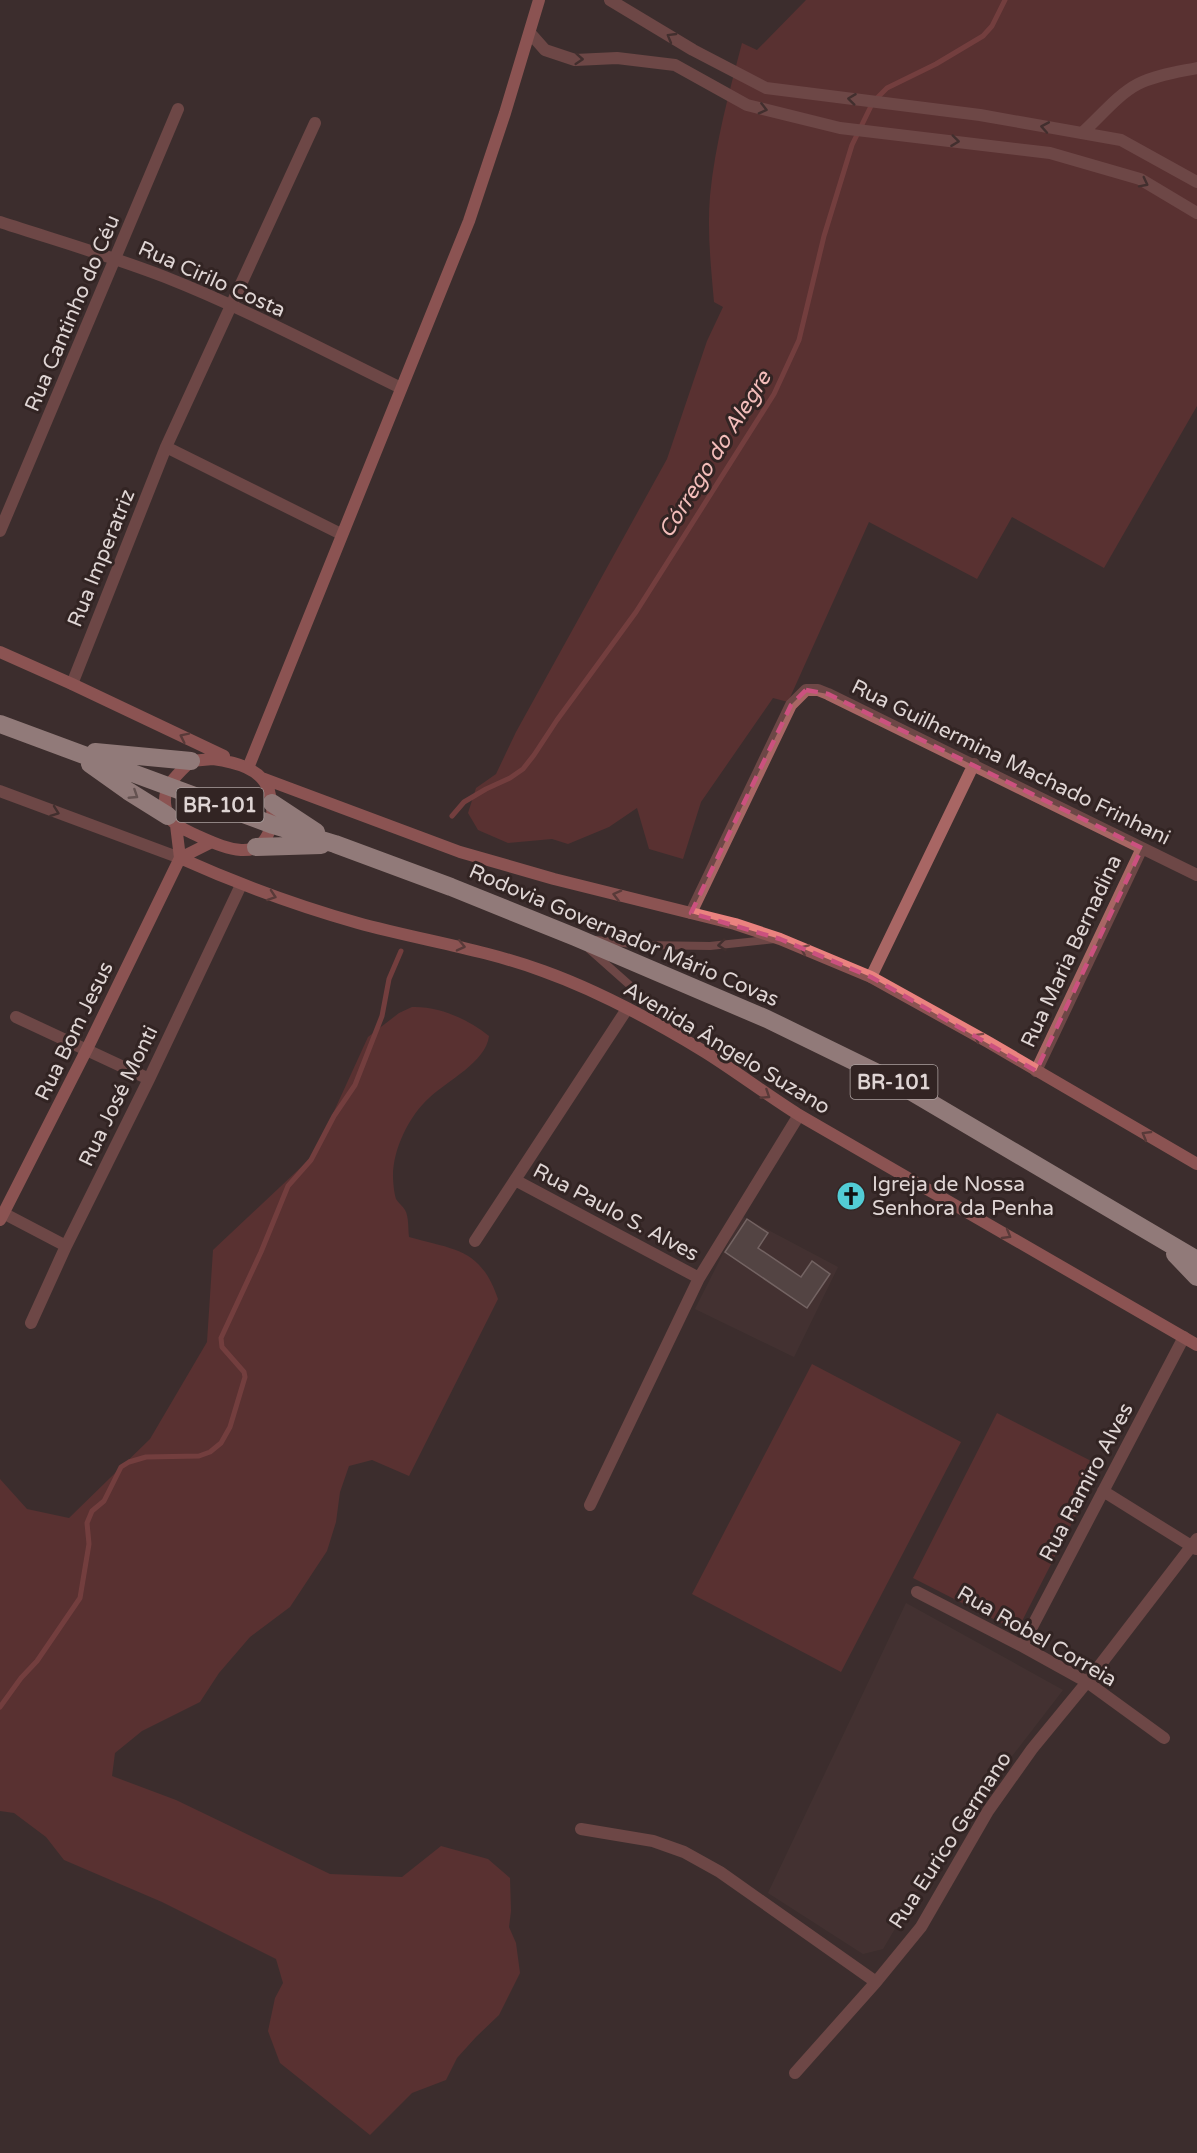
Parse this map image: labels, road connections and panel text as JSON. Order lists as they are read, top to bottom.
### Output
{
  "streets": {
    "highway": ["BR-101", "Rodovia Governador Mário Covas"],
    "main road": ["Rua Bom Jesus", "Avenida Ângelo Suzano"],
    "street": [
      "Rua Cirilo Costa",
      "Rua Cantinho do Céu",
      "Rua Imperatriz",
      "Rua Guilhermina Machado Frinhani",
      "Rua Maria Bernadina",
      "Rua José Monti",
      "Rua Paulo S. Alves",
      "Rua Ramiro Alves",
      "Rua Robel Correia",
      "Rua Eurico Germano"
    ]
  },
  "crossings": [
    ["Rua Cirilo Costa", "Rua Cantinho do Céu"],
    ["Rua Cirilo Costa", "Rua Imperatriz"],
    ["Rua Guilhermina Machado Frinhani", "Rua Maria Bernadina"],
    ["Rua Bom Jesus", "Avenida Ângelo Suzano"],
    ["Avenida Ângelo Suzano", "Rua José Monti"],
    ["Avenida Ângelo Suzano", "Rua Ramiro Alves"],
    ["Rua Ramiro Alves", "Rua Robel Correia"],
    ["Rua Robel Correia", "Rua Eurico Germano"]
  ],
  "one_way": ["Avenida Ângelo Suzano"],
  "water": ["Córrego do Alegre"],
  "places": {
    "church": ["Igreja de Nossa Senhora da Penha"]
  }
}
